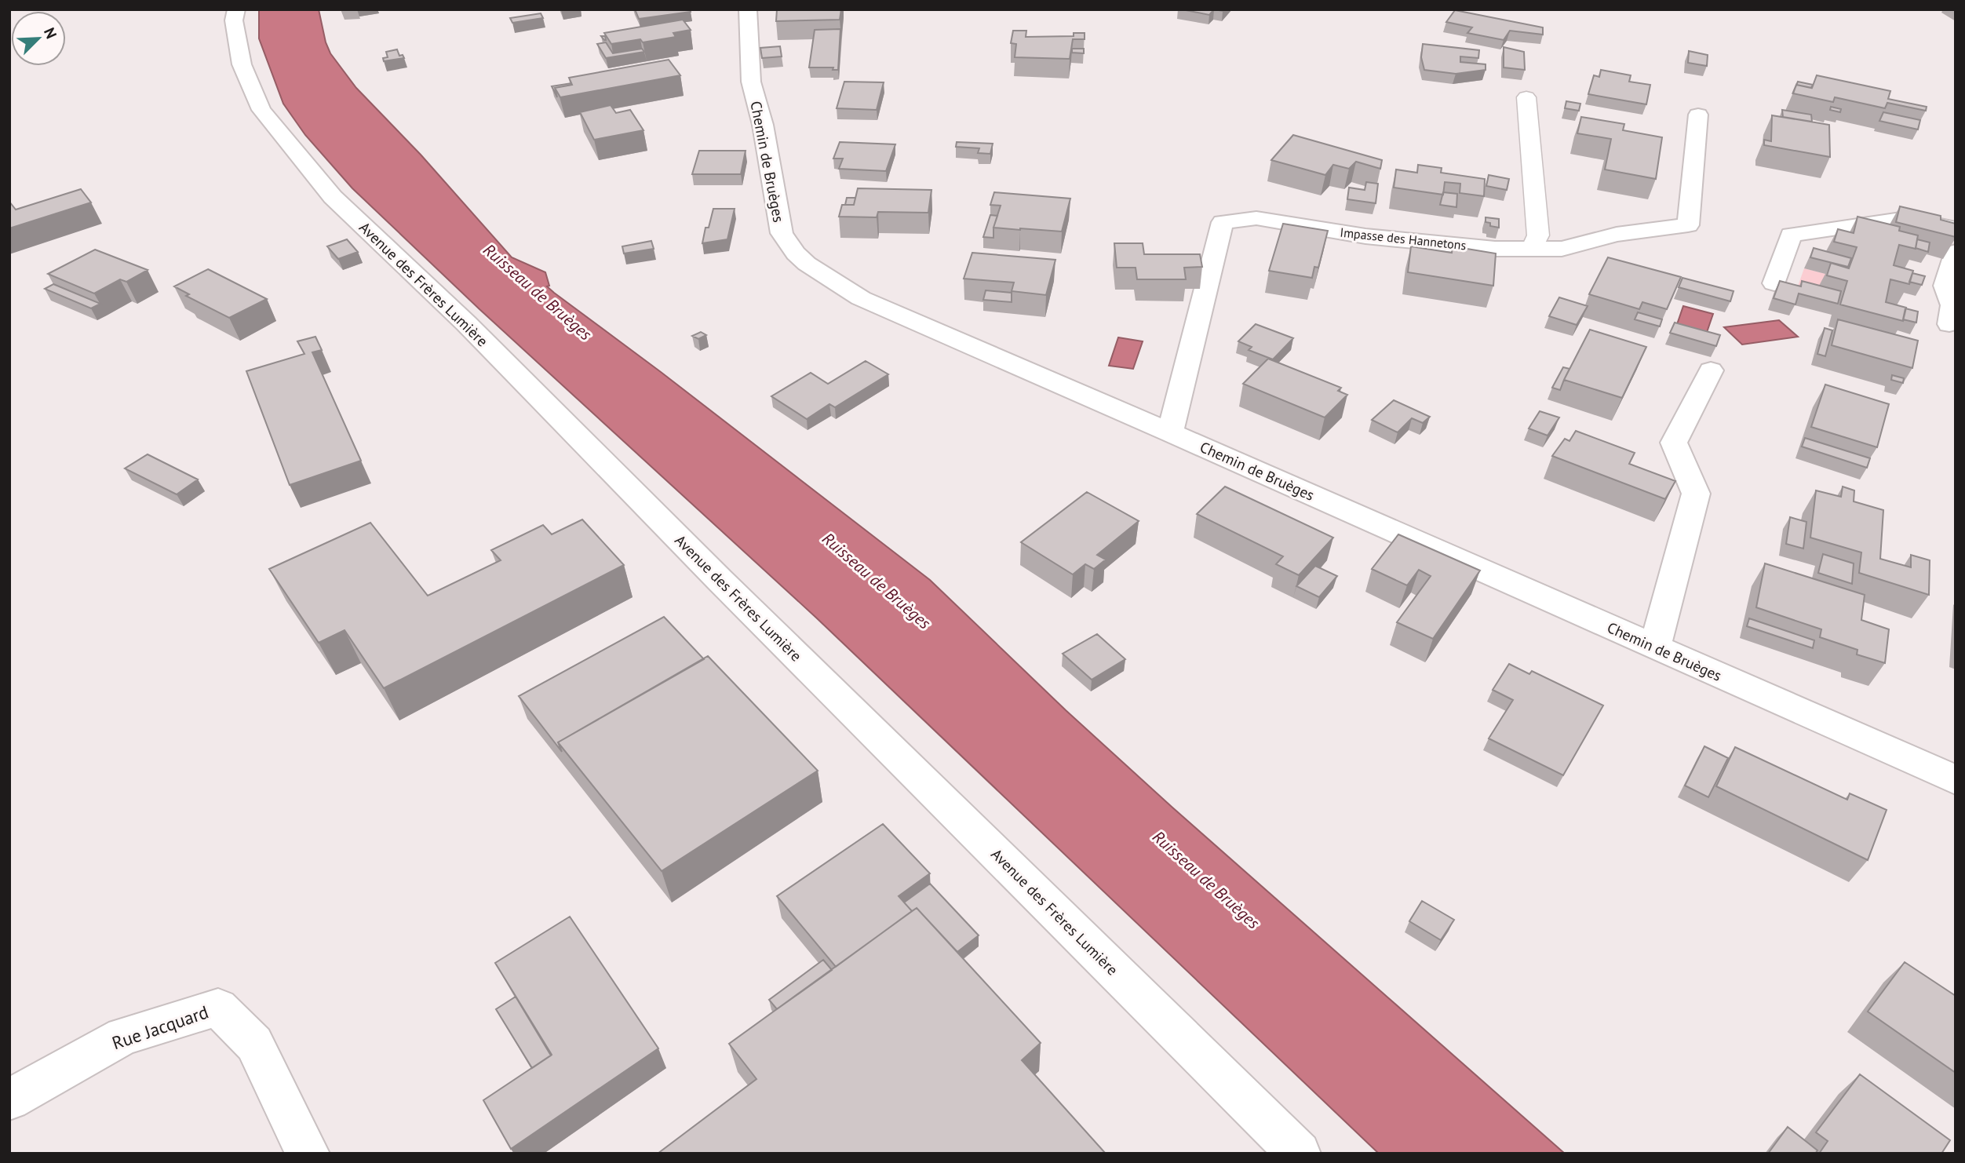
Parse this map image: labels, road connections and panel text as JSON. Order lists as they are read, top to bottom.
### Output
{
  "streets": {
    "street": [
      "Chemin de Bruèges",
      "Impasse des Hannetons",
      "Avenue des Frères Lumière",
      "Rue Jacquard"
    ]
  },
  "crossings": [
    ["Chemin de Bruèges", "Impasse des Hannetons"]
  ],
  "water": ["Ruisseau de Bruèges"],
  "north": "top right"
}
